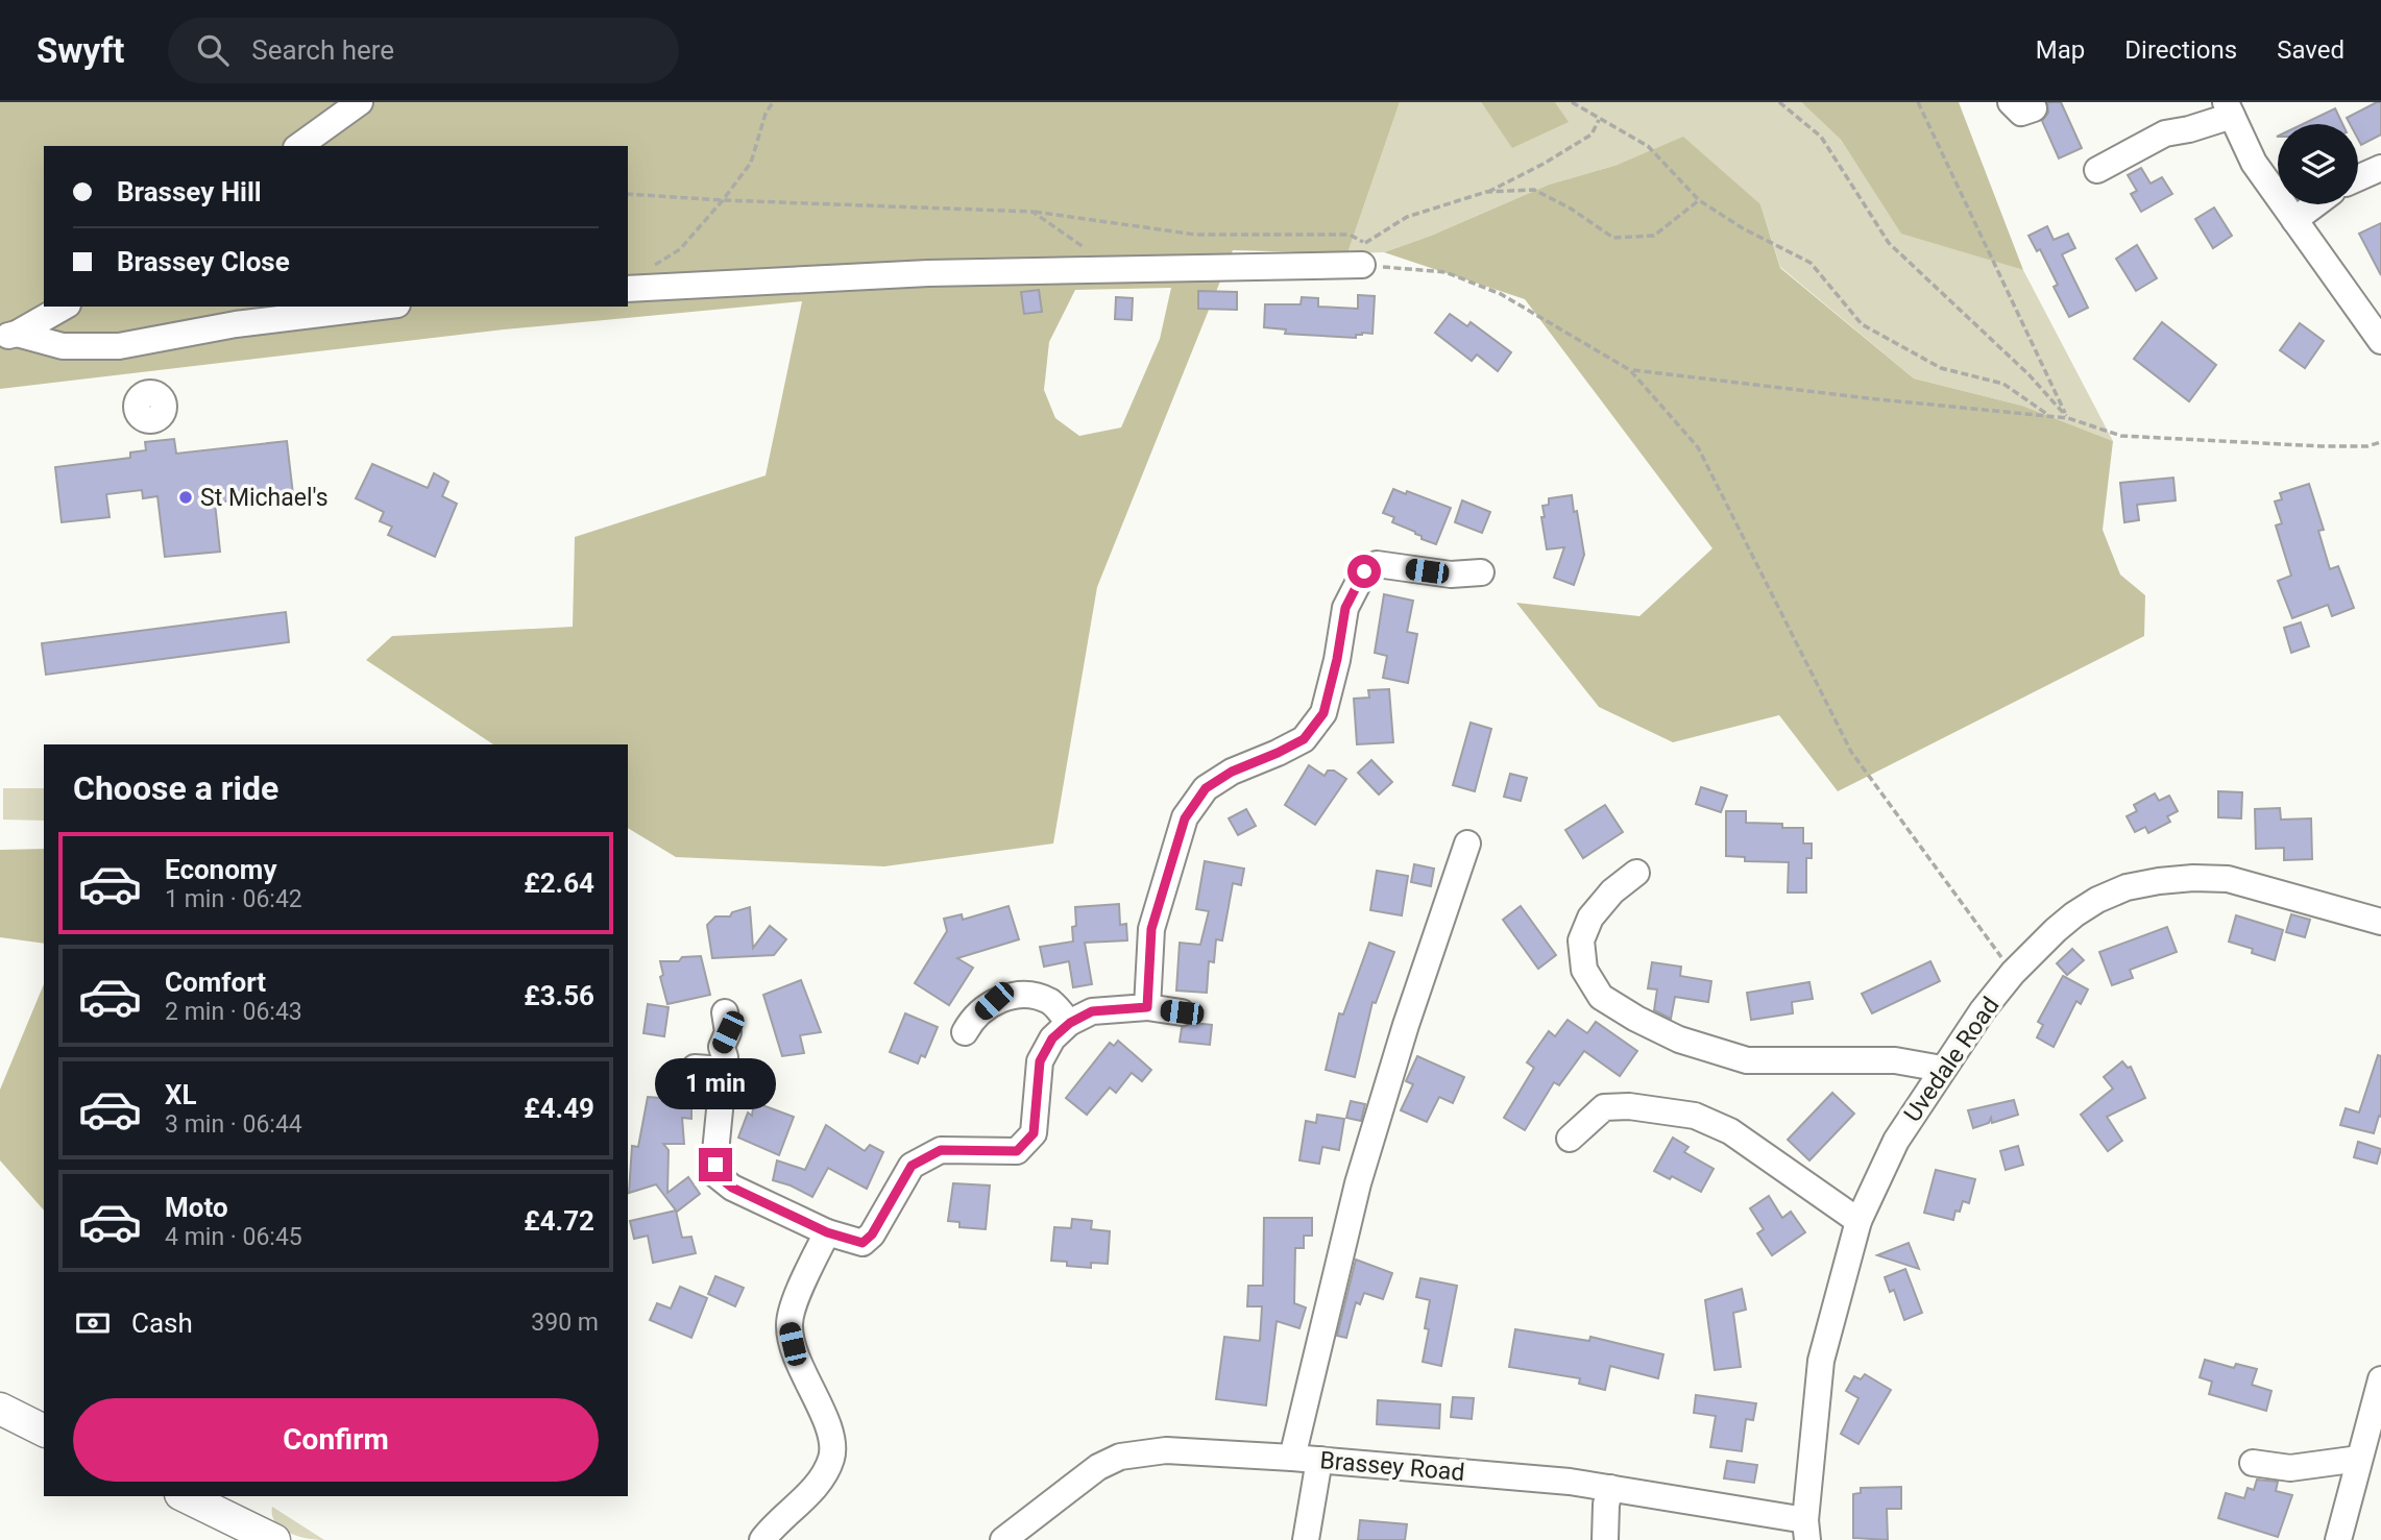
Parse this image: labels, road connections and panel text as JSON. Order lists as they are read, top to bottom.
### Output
{
  "streets": {
    "street": ["Uvedale Road", "Brassey Road"]
  },
  "crossings": [
    ["Uvedale Road", "Brassey Road"]
  ],
  "places": ["St Michael's"],
  "page": {
    "header": "Swyft",
    "search": "Search here",
    "nav": ["Map", "Directions", "Saved"],
    "banner": ["Brassey Hill", "Brassey Close"],
    "heading": "Choose a ride",
    "list": [
      {
        "name": "Economy",
        "note": "1 min · 06:42",
        "value": "£2.64"
      },
      {
        "name": "Comfort",
        "note": "2 min · 06:43",
        "value": "£3.56"
      },
      {
        "name": "XL",
        "note": "3 min · 06:44",
        "value": "£4.49"
      },
      {
        "name": "Moto",
        "note": "4 min · 06:45",
        "value": "£4.72"
      }
    ],
    "bubble": "1 min",
    "pay": ["Cash", "390 m"],
    "buttons": "Confirm"
  }
}
